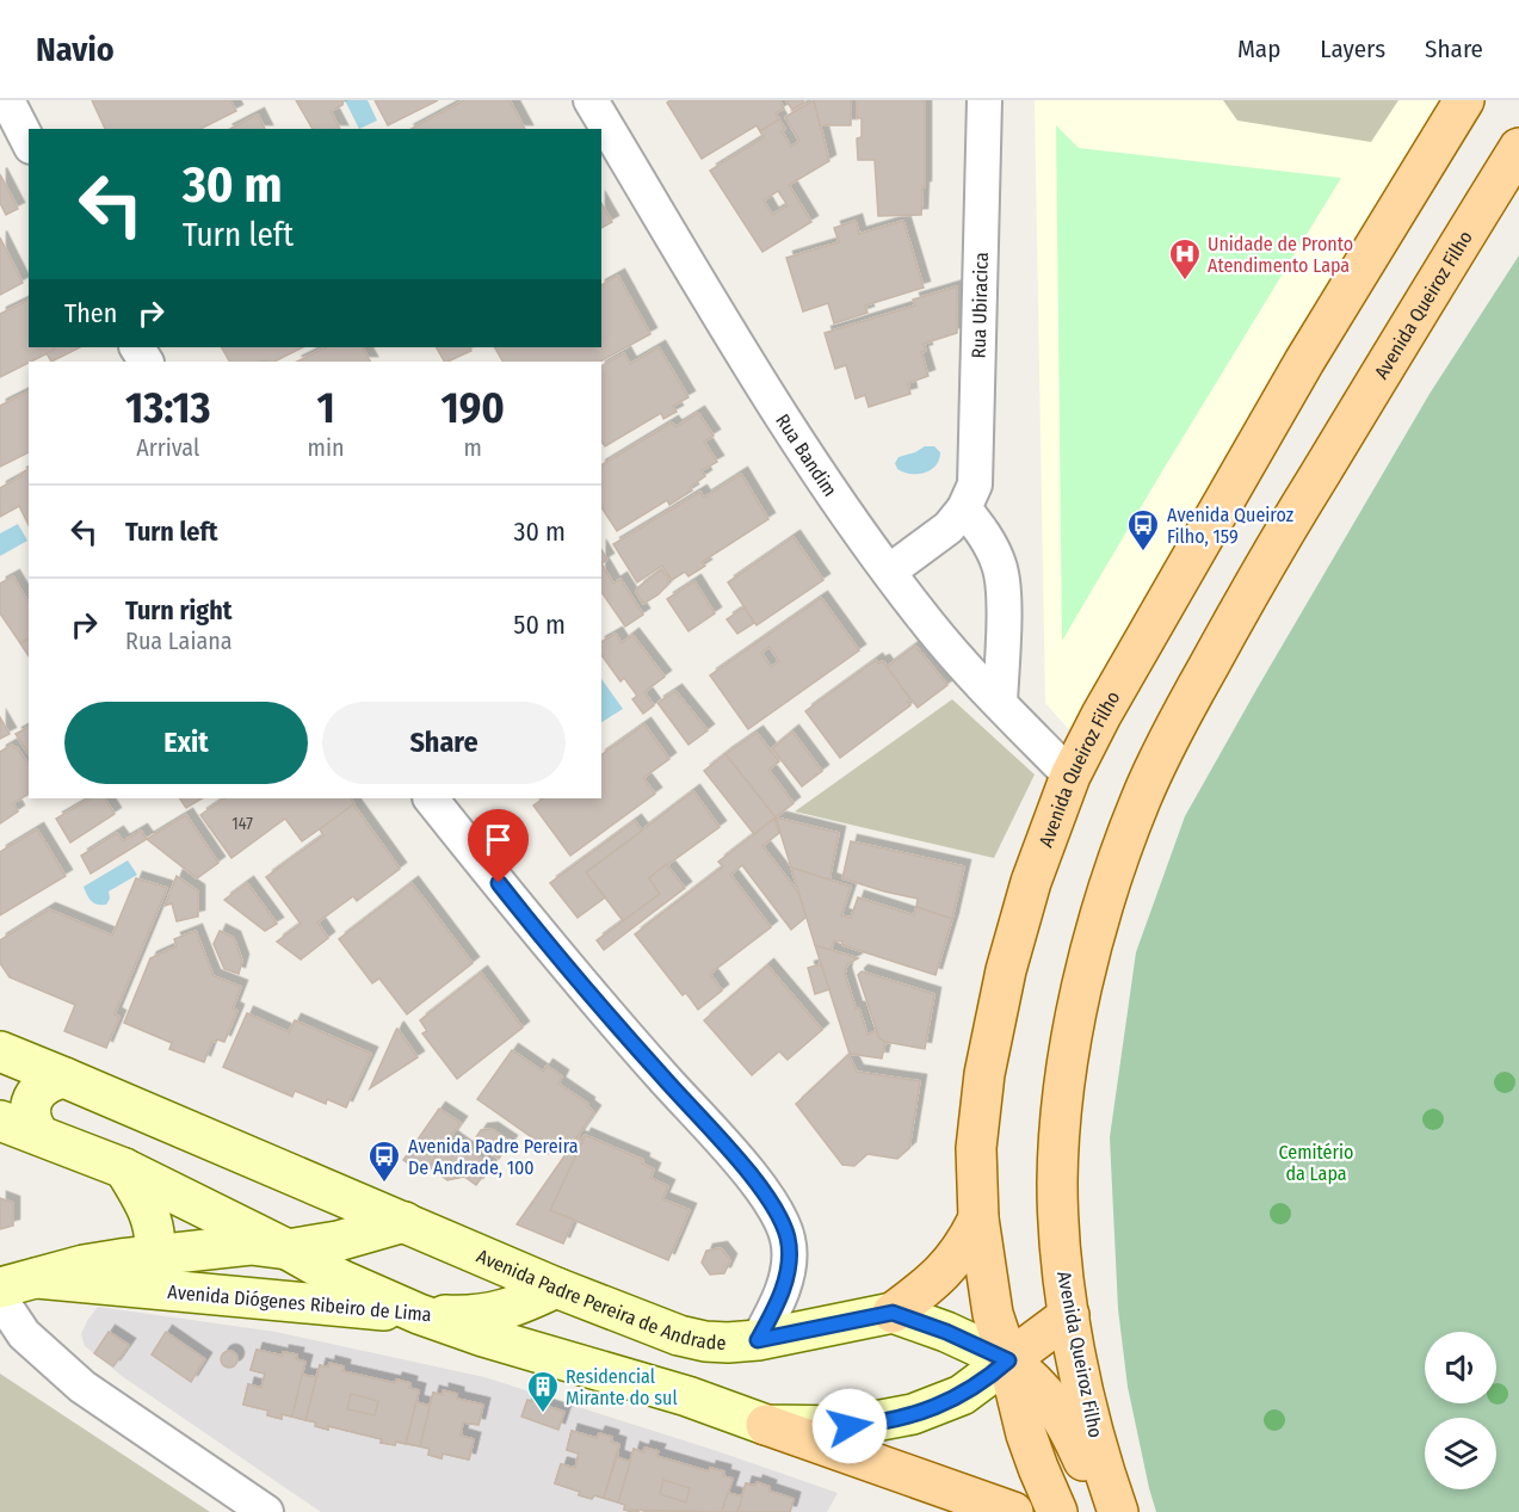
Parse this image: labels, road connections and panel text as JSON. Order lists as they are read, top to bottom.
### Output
{
  "streets": {
    "main road": ["Avenida Queiroz Filho", "Avenida Padre Pereira de Andrade", "Avenida Diógenes Ribeiro de Lima"],
    "street": ["Rua Ubiracica", "Rua Bandim"]
  },
  "crossings": [
    ["Avenida Queiroz Filho", "Rua Bandim"],
    ["Rua Ubiracica", "Rua Bandim"],
    ["Avenida Padre Pereira de Andrade", "Avenida Diógenes Ribeiro de Lima"]
  ],
  "parks": ["Cemitério da Lapa"],
  "places": {
    "hospital": ["Unidade de Pronto Atendimento Lapa"],
    "bus stop": ["Avenida Queiroz Filho, 159", "Avenida Padre Pereira De Andrade, 100"],
    "building": ["Residencial Mirante do sul"]
  },
  "house_numbers": ["147"],
  "page": {
    "header": "Navio",
    "nav": ["Map", "Layers", "Share"],
    "turn": ["30 m", "Turn left"],
    "then": "Then",
    "eta": [
      "13:13",
      "Arrival",
      "1",
      "min",
      "190",
      "m"
    ],
    "list": [
      {
        "name": "Turn left",
        "value": "30 m"
      },
      {
        "name": "Turn right",
        "note": "Rua Laiana",
        "value": "50 m"
      }
    ],
    "buttons": ["Exit", "Share"]
  }
}
